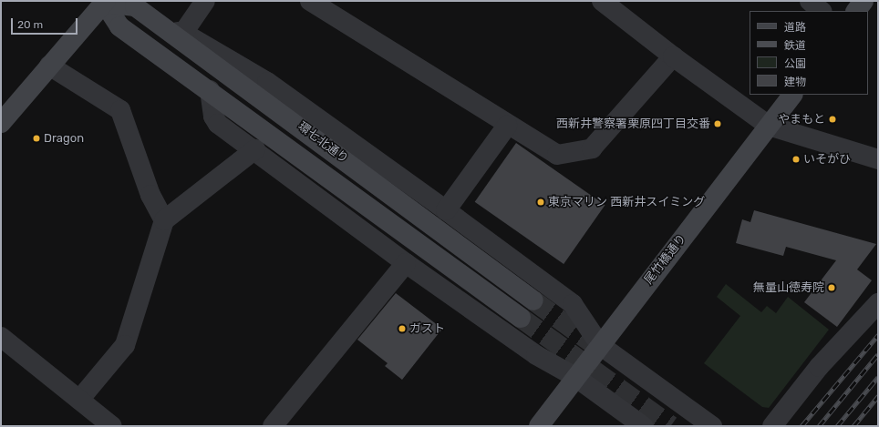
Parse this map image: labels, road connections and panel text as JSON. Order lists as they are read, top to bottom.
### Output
{
  "streets": {
    "street": ["環七北通り", "尾竹橋通り"]
  },
  "places": [
    "やまもと",
    "西新井警察署栗原四丁目交番",
    "Dragon",
    "いそがひ",
    "東京マリン 西新井スイミング",
    "無量山徳寿院",
    "ガスト"
  ],
  "legend": [
    "道路",
    "鉄道",
    "公園",
    "建物"
  ],
  "scale_bar": "20 m"
}
